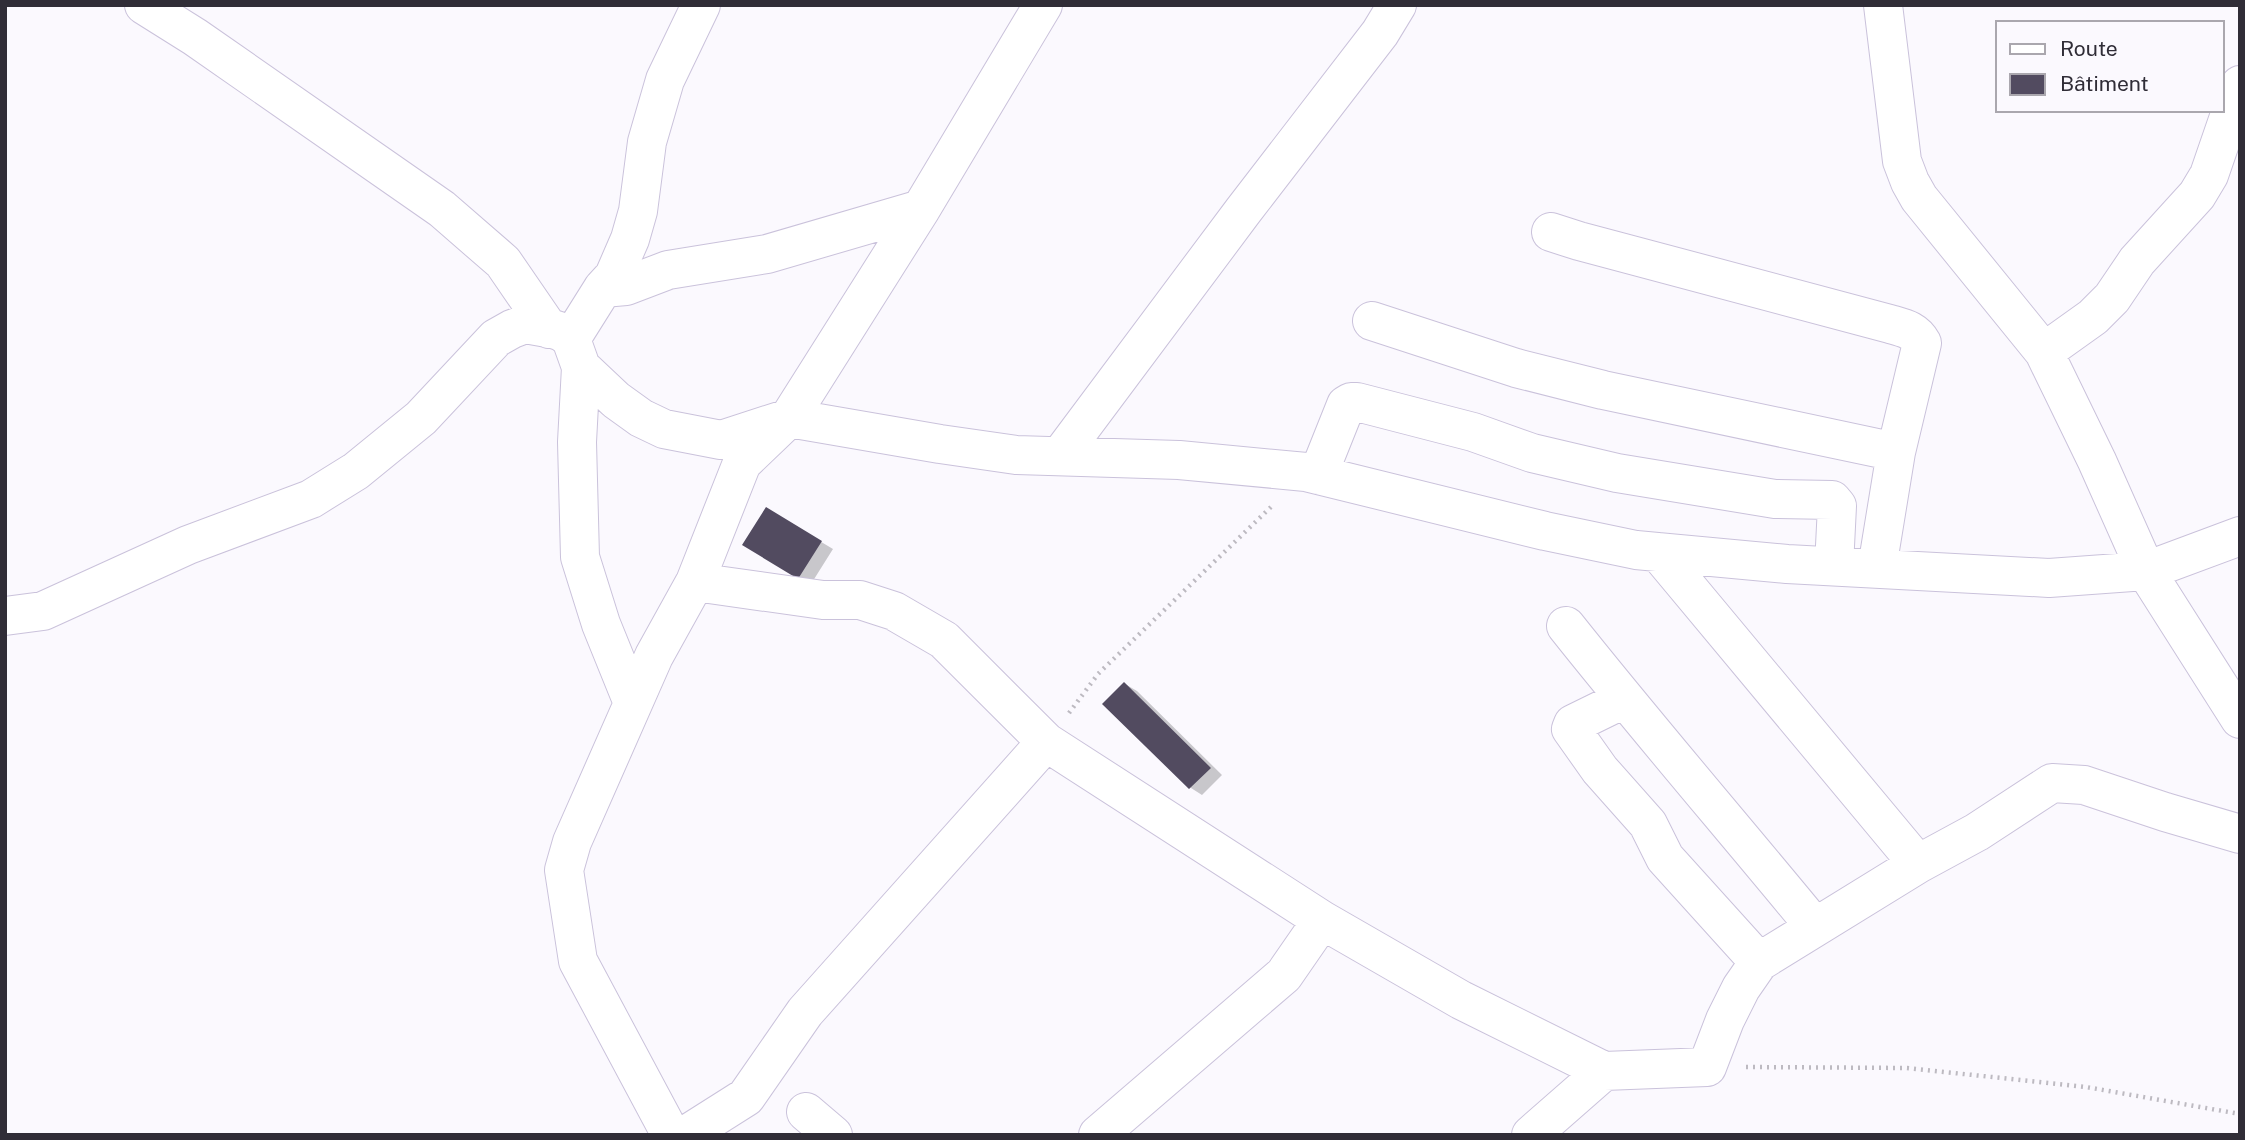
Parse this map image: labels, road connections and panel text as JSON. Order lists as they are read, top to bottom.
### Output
{
  "legend": ["Route", "Bâtiment"]
}
